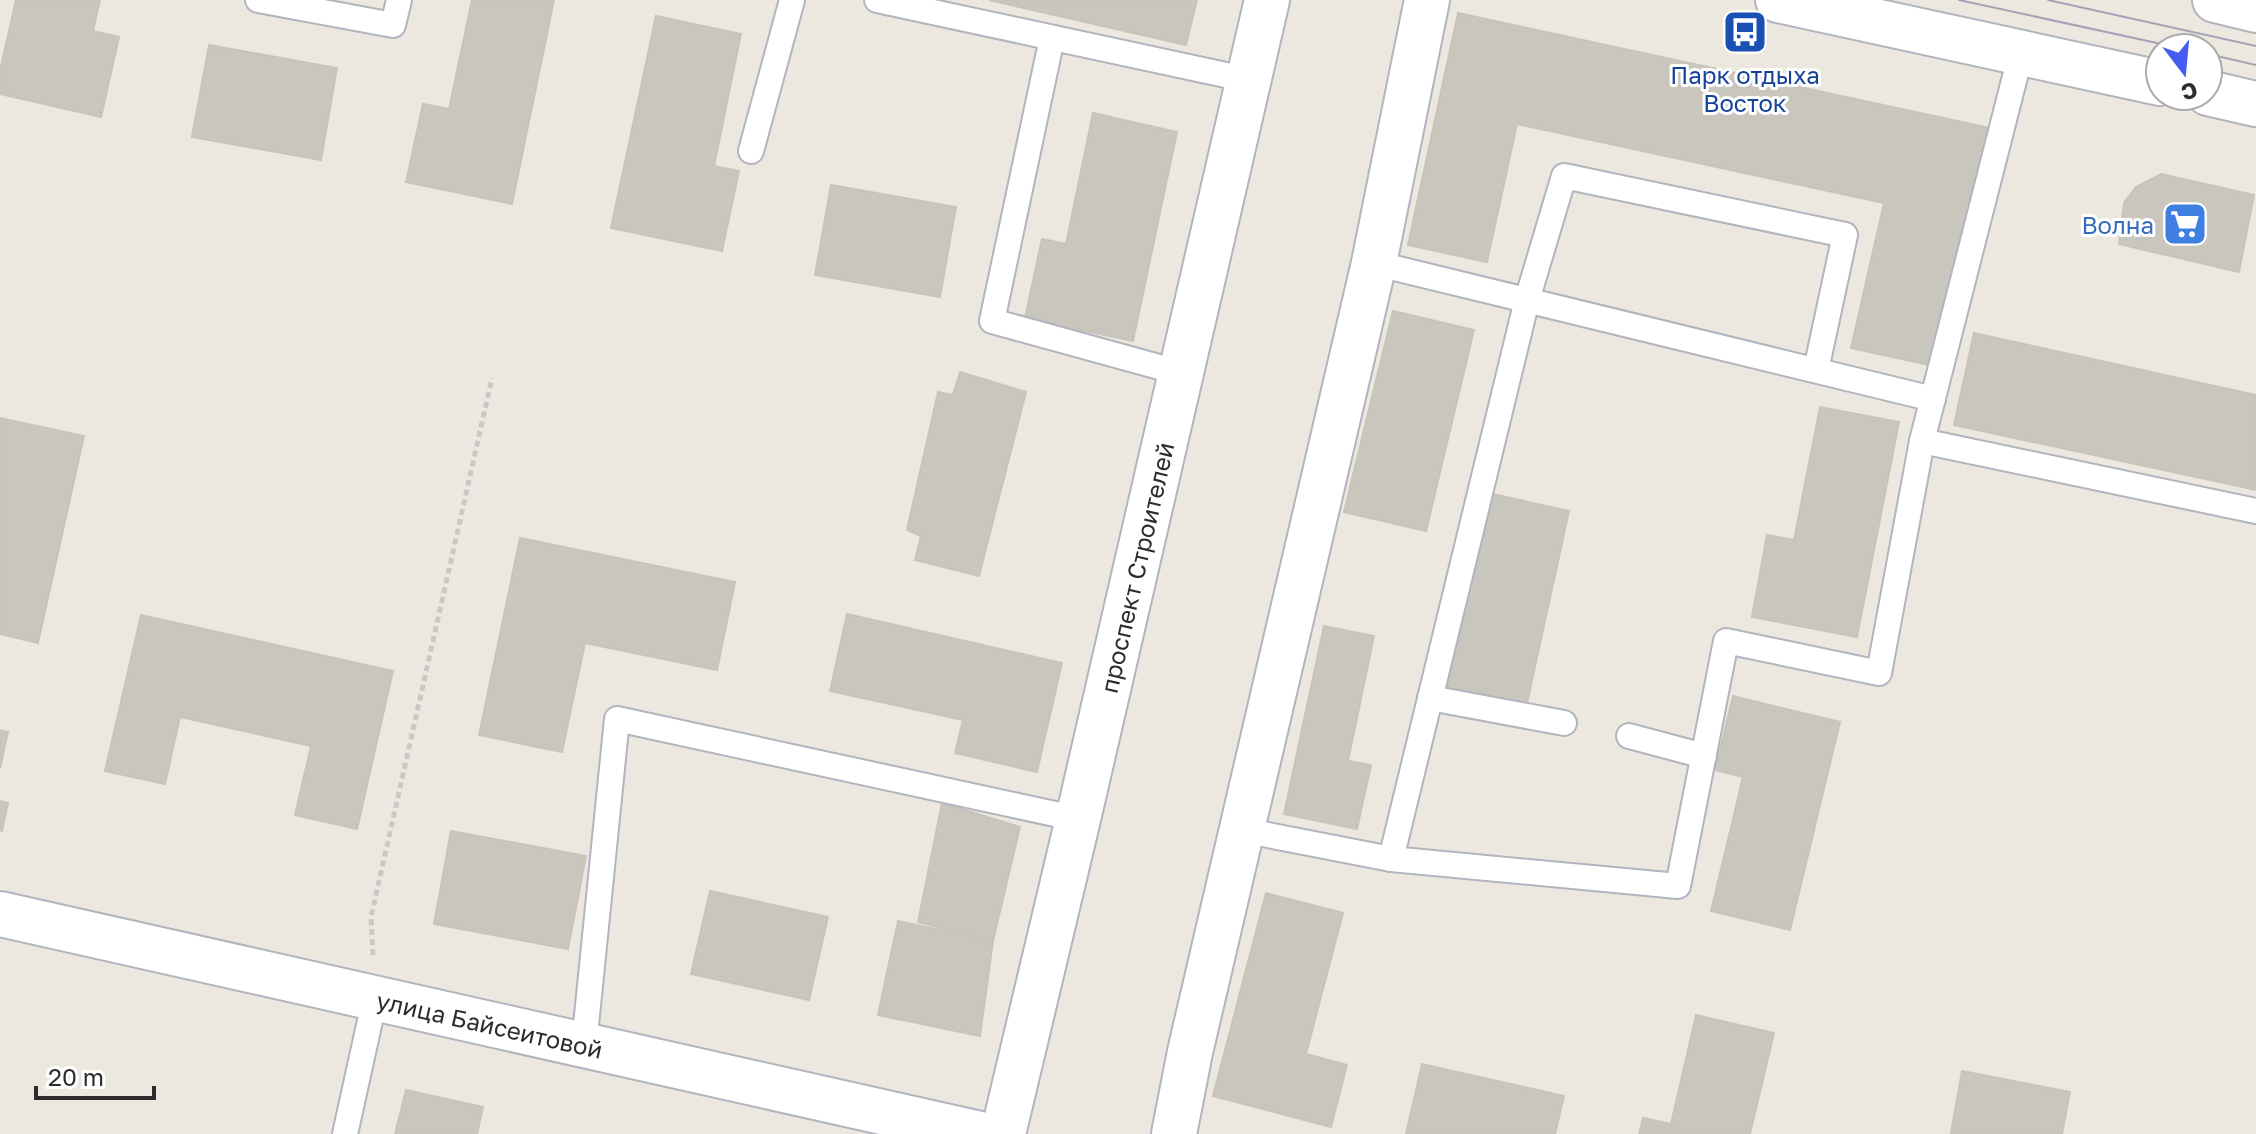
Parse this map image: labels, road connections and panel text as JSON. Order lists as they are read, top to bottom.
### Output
{
  "streets": {
    "street": ["проспект Строителей", "улица Байсеитовой"]
  },
  "places": {
    "bus stop": ["Парк отдыха Восток"],
    "supermarket": ["Волна"]
  },
  "scale_bar": "20 m",
  "north": "bottom"
}
